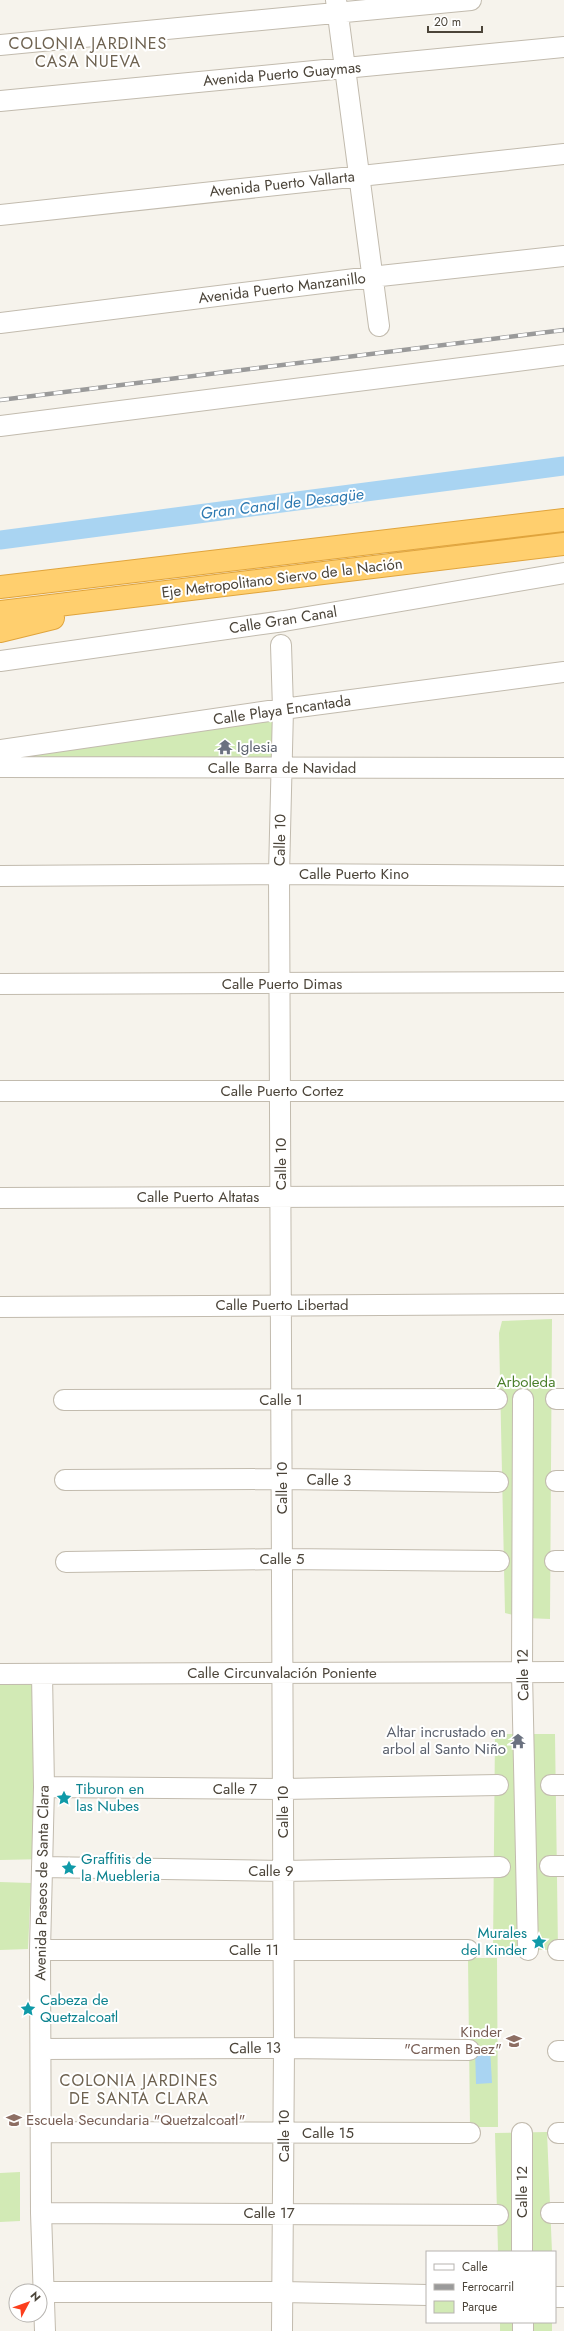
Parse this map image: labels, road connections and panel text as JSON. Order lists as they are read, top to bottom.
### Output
{
  "streets": {
    "highway": ["Eje Metropolitano Siervo de la Nación"],
    "street": [
      "Avenida Puerto Guaymas",
      "Avenida Puerto Vallarta",
      "Avenida Puerto Manzanillo",
      "Calle Gran Canal",
      "Calle Playa Encantada",
      "Calle Barra de Navidad",
      "Calle 10",
      "Calle Puerto Kino",
      "Calle Puerto Dimas",
      "Calle Puerto Cortez",
      "Calle Puerto Altatas",
      "Calle Puerto Libertad",
      "Calle 1",
      "Calle 3",
      "Calle 5",
      "Calle Circunvalación Poniente",
      "Calle 12",
      "Calle 7",
      "Calle 9",
      "Avenida Paseos de Santa Clara",
      "Calle 11",
      "Calle 13",
      "Calle 15",
      "Calle 17"
    ]
  },
  "crossings": [
    ["Calle Playa Encantada", "Calle 10"],
    ["Calle Barra de Navidad", "Calle 10"],
    ["Calle 10", "Calle Puerto Kino"],
    ["Calle 10", "Calle Puerto Dimas"],
    ["Calle 10", "Calle Puerto Cortez"],
    ["Calle 10", "Calle Puerto Altatas"],
    ["Calle 10", "Calle Puerto Libertad"],
    ["Calle 10", "Calle 1"],
    ["Calle 10", "Calle 3"],
    ["Calle 10", "Calle 5"],
    ["Calle 10", "Calle Circunvalación Poniente"],
    ["Calle 10", "Calle 7"],
    ["Calle 10", "Calle 9"],
    ["Calle 10", "Calle 11"],
    ["Calle 10", "Calle 13"],
    ["Calle 10", "Calle 15"],
    ["Calle 10", "Calle 17"],
    ["Calle Circunvalación Poniente", "Calle 12"],
    ["Calle Circunvalación Poniente", "Avenida Paseos de Santa Clara"],
    ["Calle 7", "Avenida Paseos de Santa Clara"],
    ["Calle 9", "Avenida Paseos de Santa Clara"],
    ["Avenida Paseos de Santa Clara", "Calle 11"],
    ["Avenida Paseos de Santa Clara", "Calle 13"],
    ["Avenida Paseos de Santa Clara", "Calle 15"],
    ["Avenida Paseos de Santa Clara", "Calle 17"]
  ],
  "districts": ["COLONIA JARDINES CASA NUEVA", "COLONIA JARDINES DE SANTA CLARA"],
  "water": ["Gran Canal de Desagüe"],
  "parks": ["Arboleda"],
  "places": {
    "temple": ["Iglesia", "Altar incrustado en arbol al Santo Niño"],
    "place": [
      "Tiburon en las Nubes",
      "Graffitis de la Muebleria",
      "Murales del Kinder",
      "Cabeza de Quetzalcoatl"
    ],
    "school or university": ["Kinder \"Carmen Baez\"", "Escuela Secundaria \"Quetzalcoatl\""]
  },
  "legend": ["Calle", "Ferrocarril", "Parque"],
  "scale_bar": "20 m",
  "north": "top right"
}
